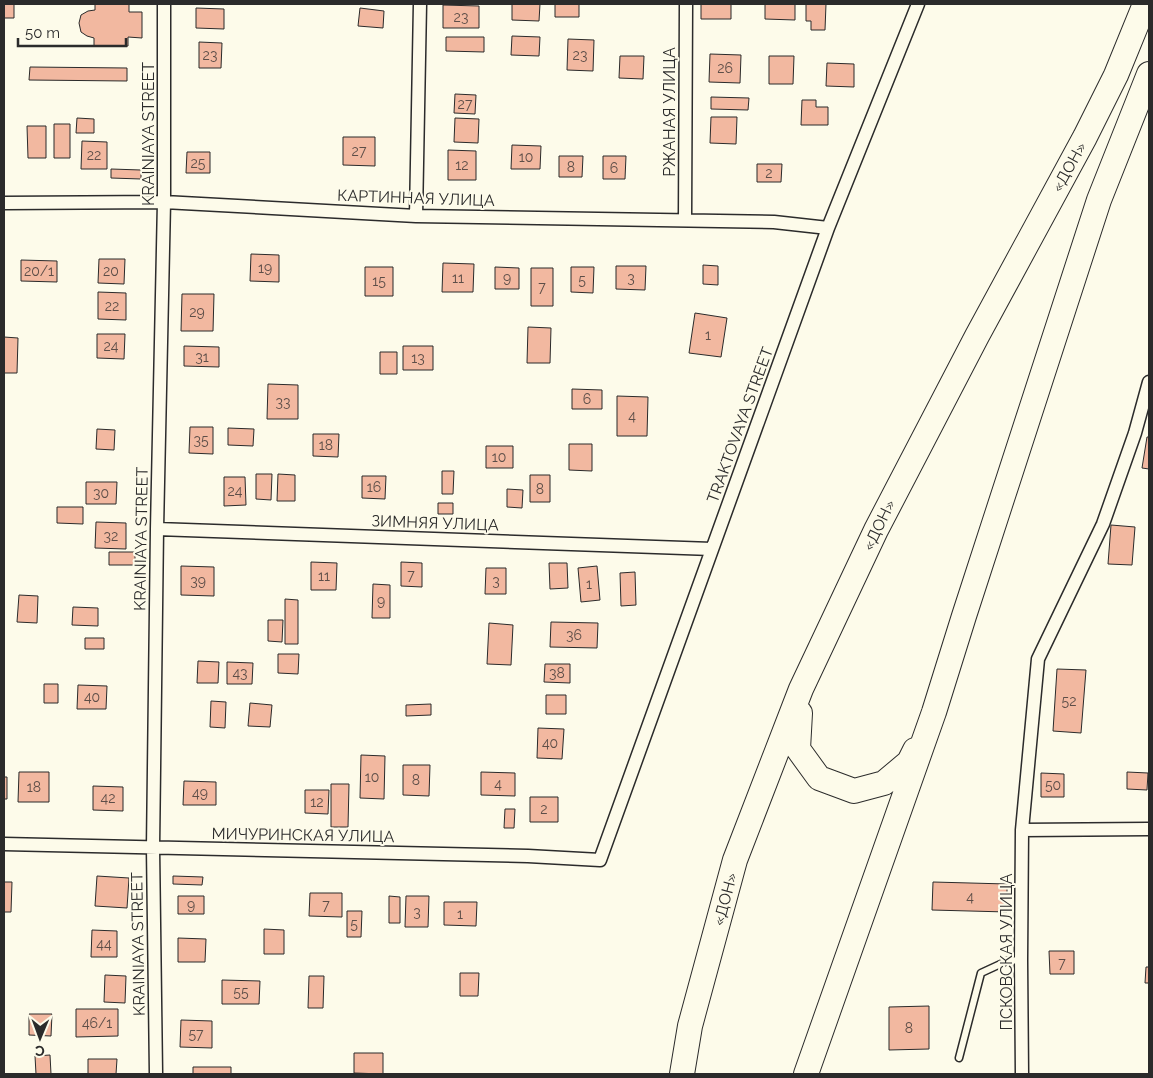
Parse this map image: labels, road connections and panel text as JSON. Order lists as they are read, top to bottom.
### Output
{
  "streets": {
    "highway": ["«ДОН»"],
    "street": [
      "РЖАНАЯ УЛИЦА",
      "KRAINIAYA STREET",
      "КАРТИННАЯ УЛИЦА",
      "TRAKTOVAYA STREET",
      "ЗИМНЯЯ УЛИЦА",
      "МИЧУРИНСКАЯ УЛИЦА",
      "ПСКОВСКАЯ УЛИЦА"
    ]
  },
  "crossings": [
    ["РЖАНАЯ УЛИЦА", "КАРТИННАЯ УЛИЦА"],
    ["KRAINIAYA STREET", "КАРТИННАЯ УЛИЦА"],
    ["KRAINIAYA STREET", "ЗИМНЯЯ УЛИЦА"],
    ["KRAINIAYA STREET", "МИЧУРИНСКАЯ УЛИЦА"],
    ["КАРТИННАЯ УЛИЦА", "TRAKTOVAYA STREET"],
    ["TRAKTOVAYA STREET", "ЗИМНЯЯ УЛИЦА"],
    ["TRAKTOVAYA STREET", "МИЧУРИНСКАЯ УЛИЦА"]
  ],
  "house_numbers": [
    "23",
    "23",
    "23",
    "26",
    "27",
    "27",
    "22",
    "10",
    "25",
    "12",
    "8",
    "6",
    "2",
    "19",
    "20/1",
    "20",
    "11",
    "9",
    "3",
    "5",
    "15",
    "7",
    "22",
    "29",
    "1",
    "24",
    "31",
    "13",
    "6",
    "33",
    "4",
    "35",
    "18",
    "10",
    "16",
    "8",
    "24",
    "30",
    "32",
    "7",
    "11",
    "39",
    "3",
    "1",
    "9",
    "36",
    "43",
    "38",
    "40",
    "52",
    "40",
    "10",
    "8",
    "4",
    "50",
    "18",
    "49",
    "42",
    "12",
    "2",
    "4",
    "9",
    "7",
    "3",
    "1",
    "5",
    "44",
    "7",
    "55",
    "46/1",
    "8",
    "57"
  ],
  "scale_bar": "50 m",
  "north": "bottom"
}
